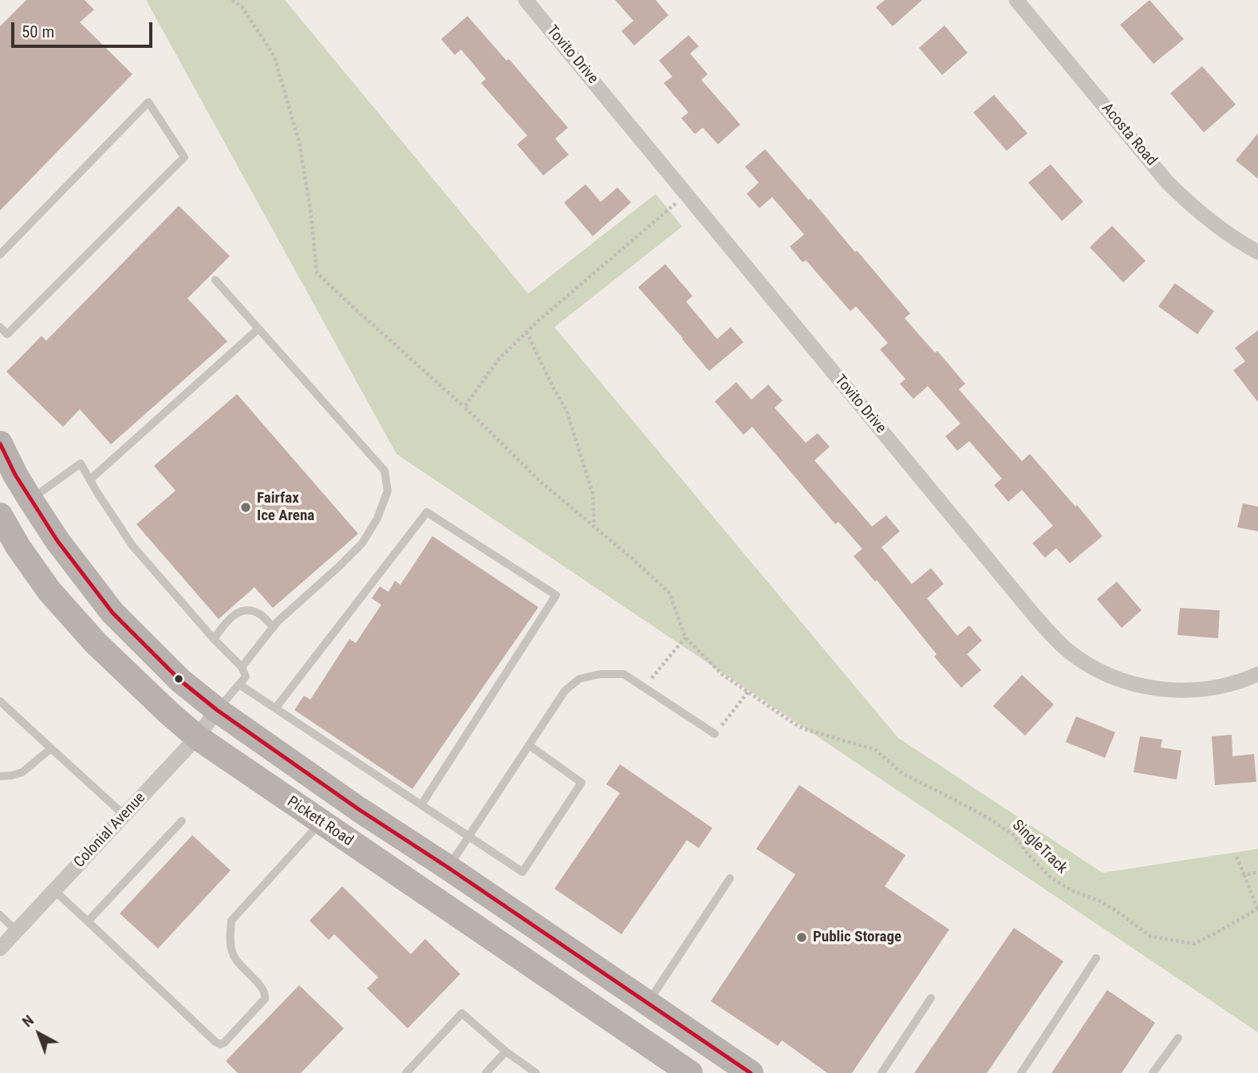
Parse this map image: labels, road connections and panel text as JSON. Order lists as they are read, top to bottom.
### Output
{
  "streets": {
    "main road": ["Pickett Road"],
    "street": ["Tovito Drive", "Acosta Road", "Colonial Avenue"],
    "path": ["SingleTrack"]
  },
  "crossings": [
    ["Pickett Road", "Colonial Avenue"]
  ],
  "places": ["Fairfax Ice Arena", "Public Storage"],
  "scale_bar": "50 m",
  "north": "top left"
}
